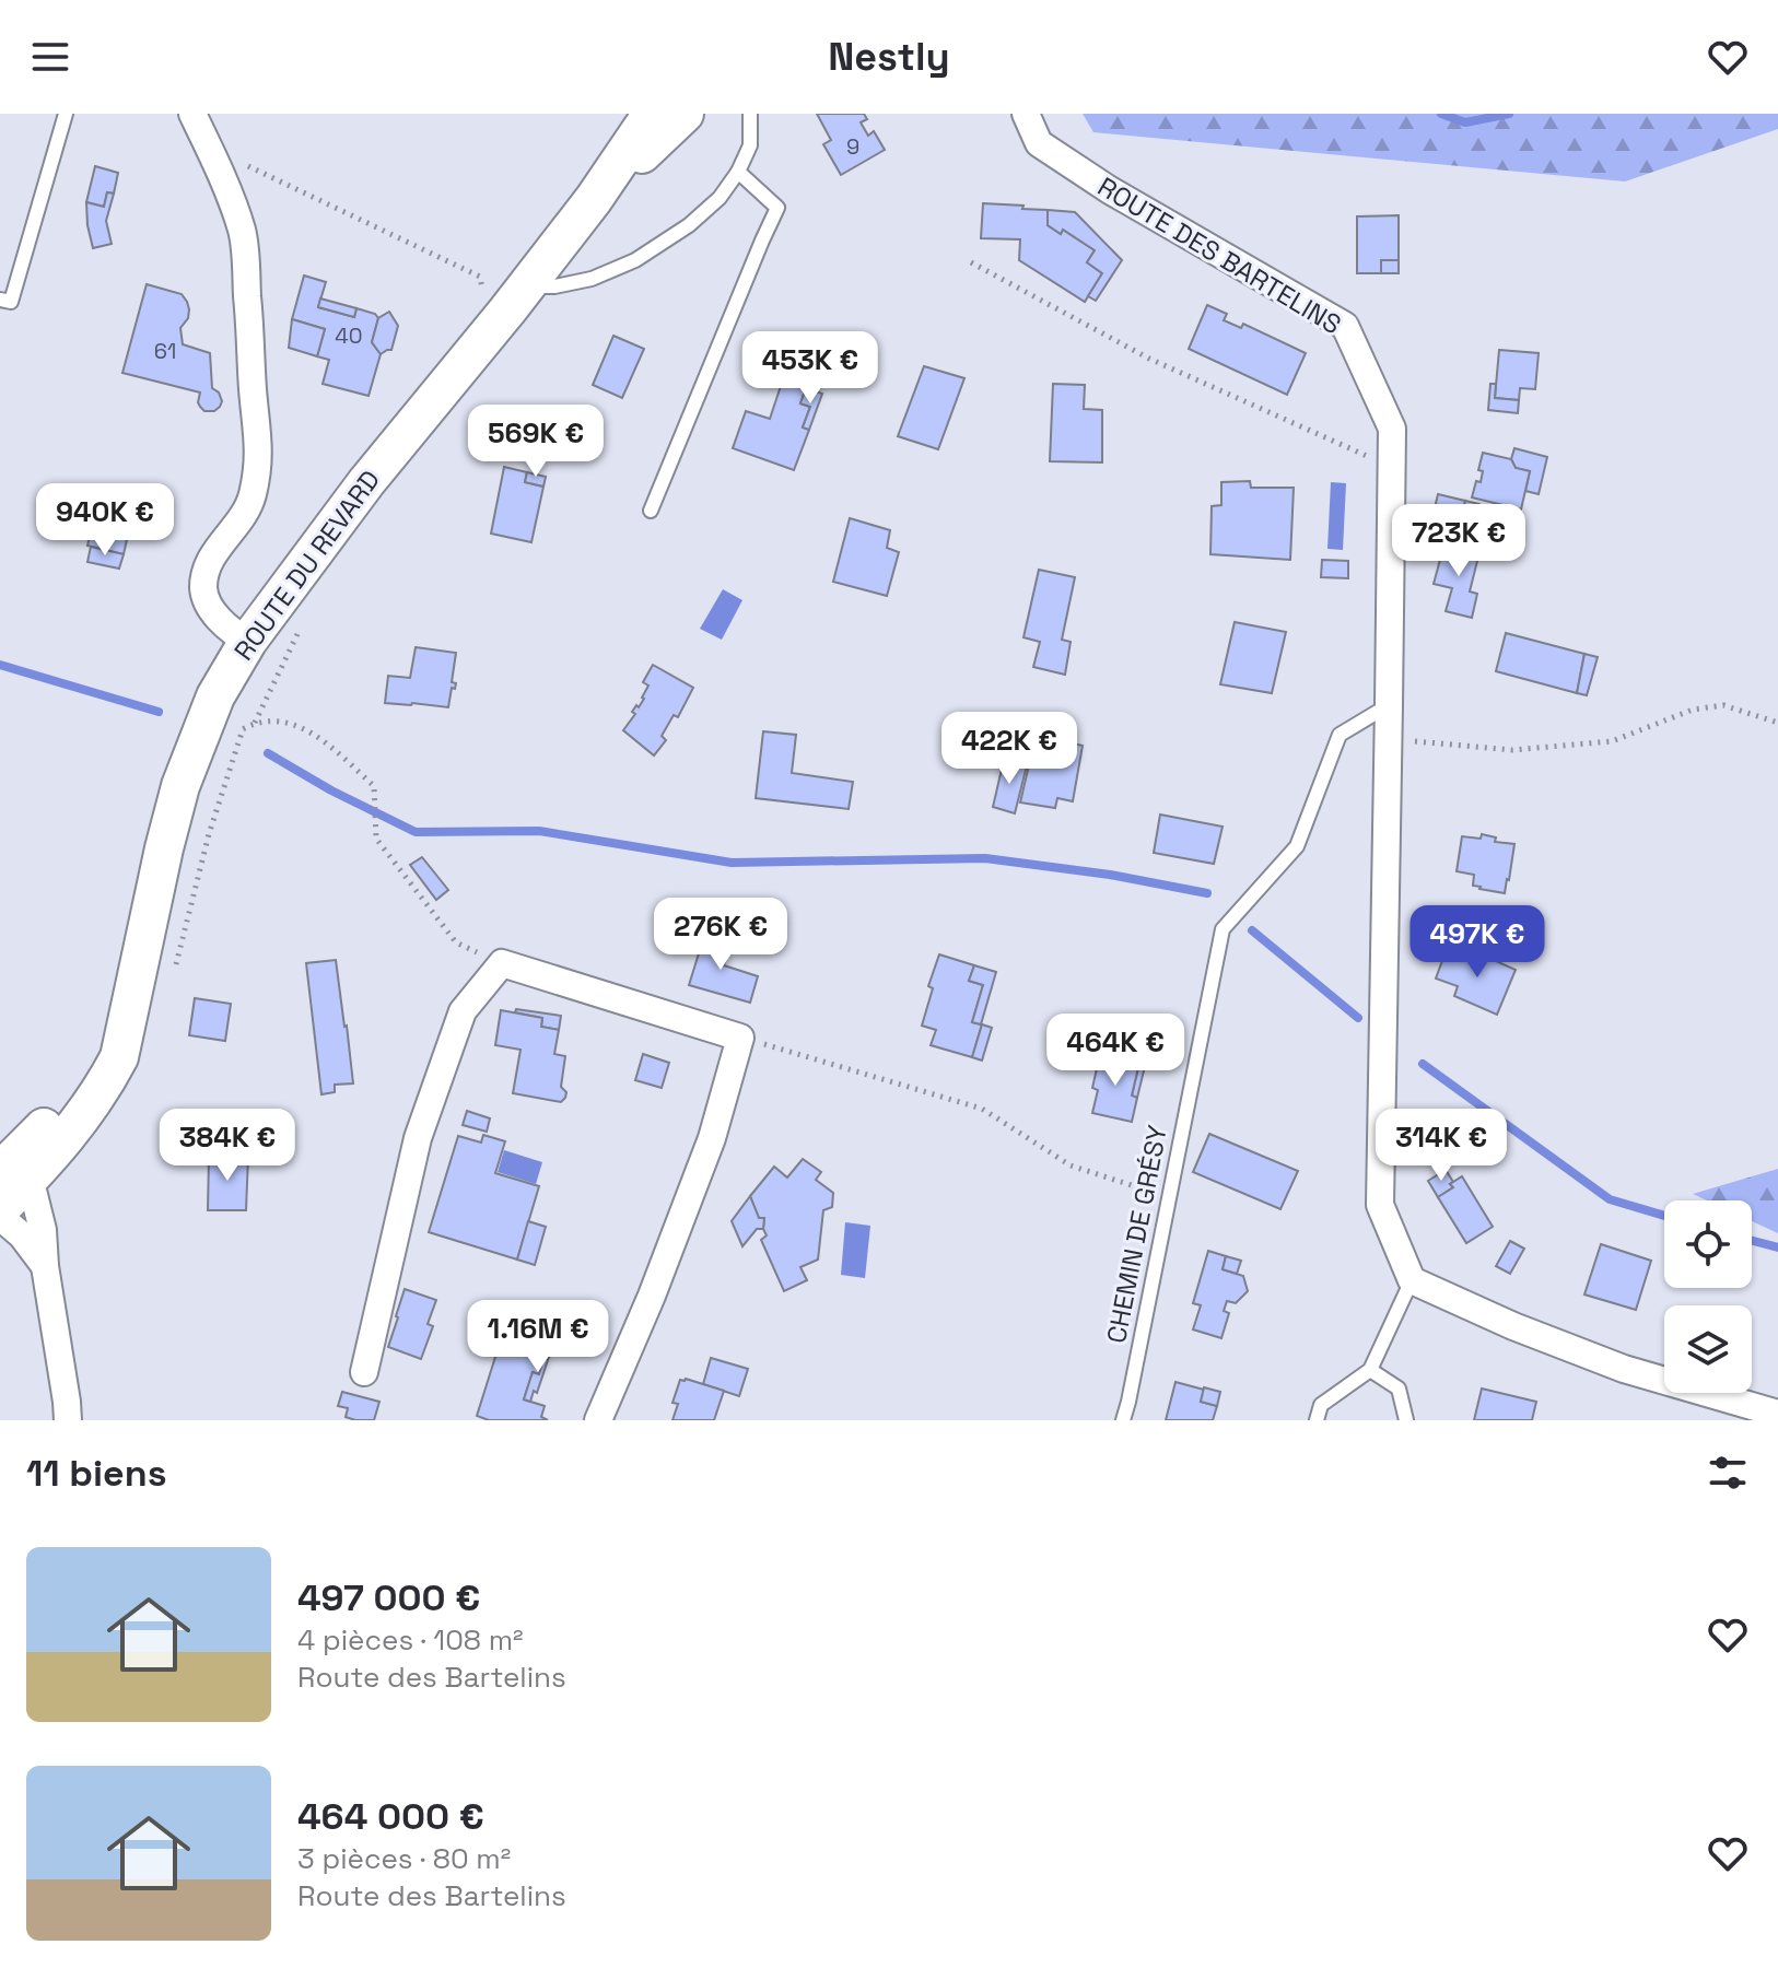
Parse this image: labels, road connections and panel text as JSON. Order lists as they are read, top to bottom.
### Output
{
  "streets": {
    "main road": ["ROUTE DU REVARD"],
    "street": ["ROUTE DES BARTELINS"],
    "lane": ["CHEMIN DE GRÉSY"]
  },
  "crossings": [
    ["ROUTE DES BARTELINS", "CHEMIN DE GRÉSY"]
  ],
  "house_numbers": ["9", "40", "61"],
  "page": {
    "header": "Nestly",
    "price": [
      "453K €",
      "569K €",
      "940K €",
      "723K €",
      "422K €",
      "276K €",
      "497K €",
      "464K €",
      "384K €",
      "314K €",
      "1.16M €"
    ],
    "heading": "11 biens",
    "list": [
      {
        "name": "497 000 €",
        "note": "4 pièces · 108 m² · Route des Bartelins"
      },
      {
        "name": "464 000 €",
        "note": "3 pièces · 80 m² · Route des Bartelins"
      }
    ]
  }
}
